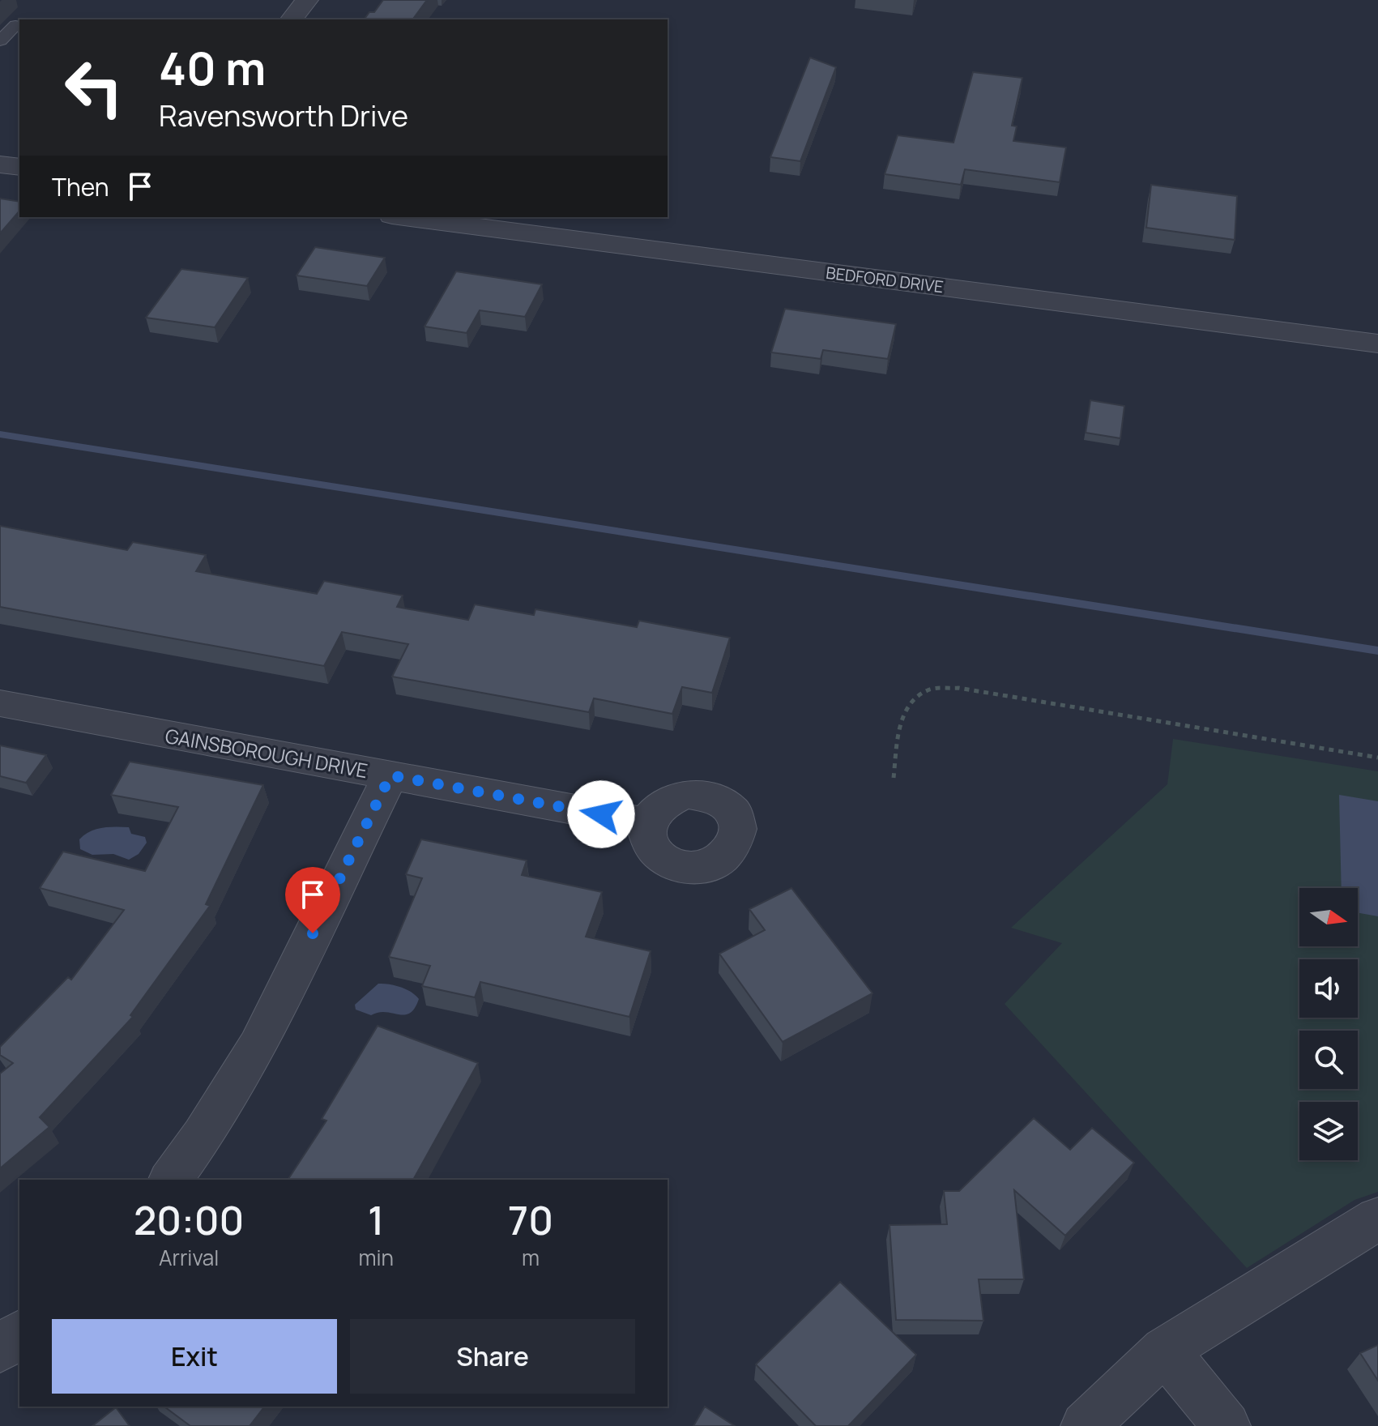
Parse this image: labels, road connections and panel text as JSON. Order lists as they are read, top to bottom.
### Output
{
  "streets": {
    "street": ["BEDFORD DRIVE", "GAINSBOROUGH DRIVE"]
  },
  "north": "right",
  "page": {
    "turn": ["40 m", "Ravensworth Drive"],
    "then": "Then",
    "eta": [
      "20:00",
      "Arrival",
      "1",
      "min",
      "70",
      "m"
    ],
    "buttons": ["Exit", "Share"]
  }
}
